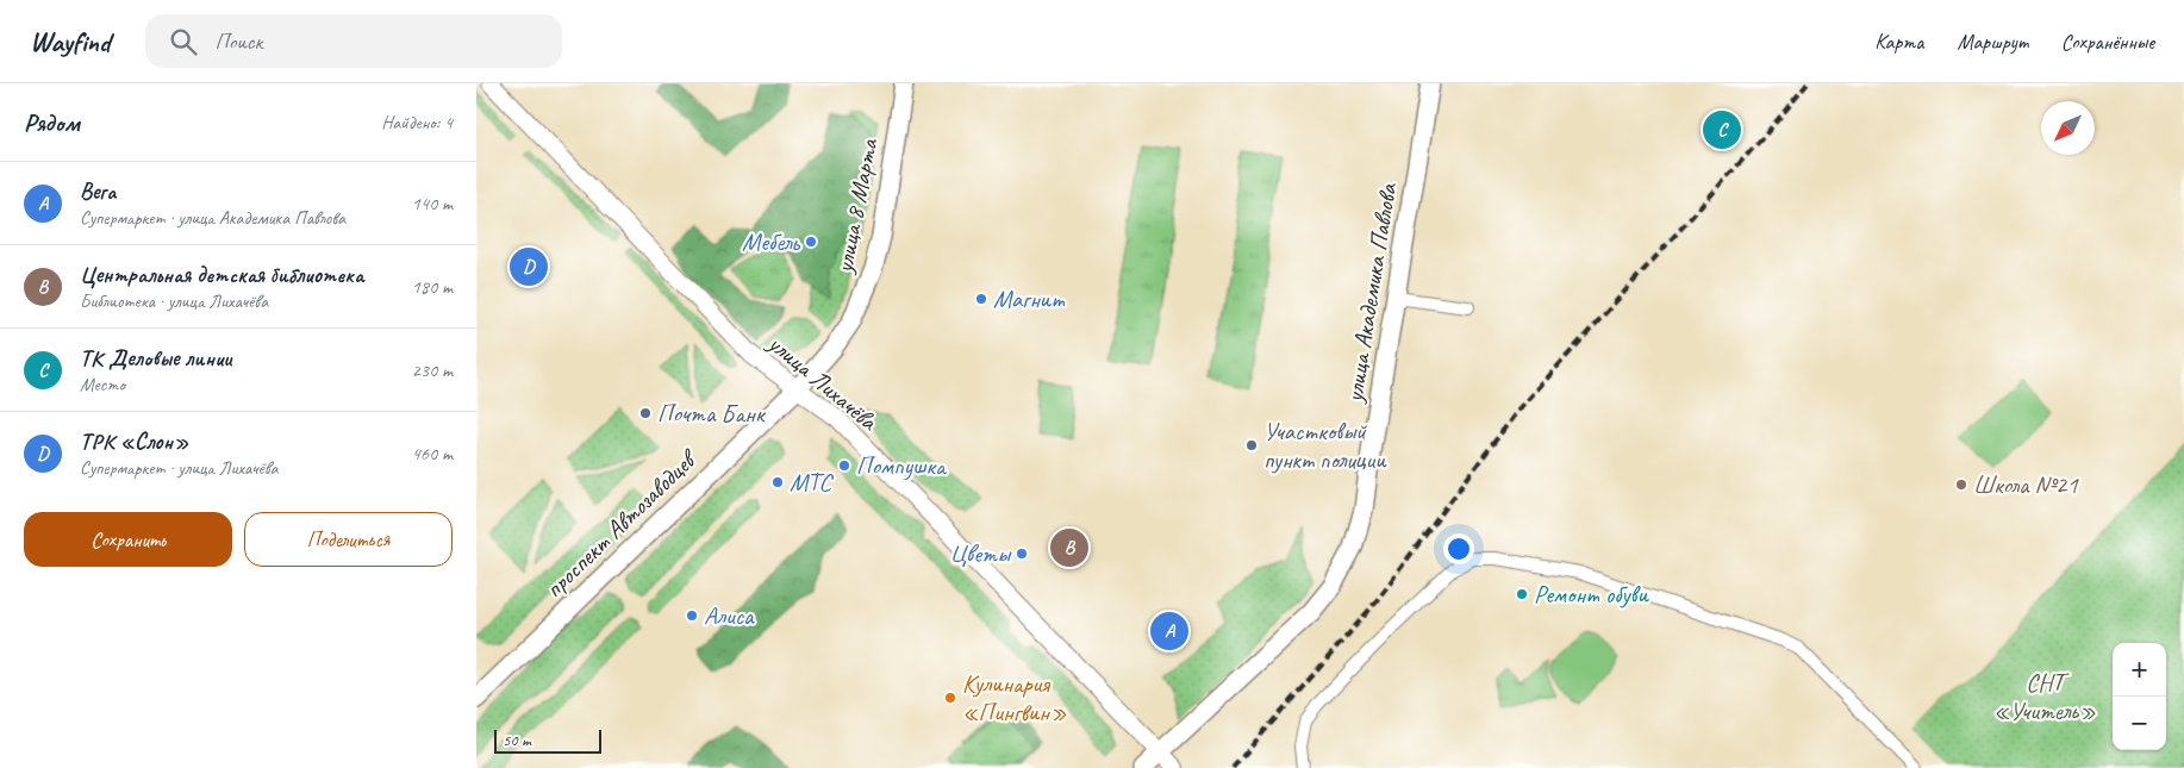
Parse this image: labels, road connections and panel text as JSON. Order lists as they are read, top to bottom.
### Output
{
  "streets": {
    "main road": [
      "улица 8 Марта",
      "улица Академика Павлова",
      "улица Лихачёва",
      "проспект Автозаводцев"
    ]
  },
  "crossings": [
    ["улица 8 Марта", "улица Лихачёва"],
    ["улица 8 Марта", "проспект Автозаводцев"],
    ["улица Академика Павлова", "улица Лихачёва"],
    ["улица Лихачёва", "проспект Автозаводцев"]
  ],
  "parks": ["СНТ «Учитель»"],
  "places": [
    "Мебель",
    "Магнит",
    "Почта Банк",
    "Участковый пункт полиции",
    "Помпушка",
    "МТС",
    "Школа №21",
    "Цветы",
    "Ремонт обуви",
    "Алиса",
    "Кулинария «Пингвин»"
  ],
  "scale_bar": "50 m",
  "north": "bottom left",
  "page": {
    "header": "Wayfind",
    "search": "Поиск",
    "nav": ["Карта", "Маршрут", "Сохранённые"],
    "heading": ["Рядом", "Найдено: 4"],
    "pins": [
      "C",
      "D",
      "B",
      "A"
    ],
    "list": [
      {
        "mark": "A",
        "name": "Вега",
        "note": "Супермаркет · улица Академика Павлова",
        "value": "140 m"
      },
      {
        "mark": "B",
        "name": "Центральная детская библиотека",
        "note": "Библиотека · улица Лихачёва",
        "value": "180 m"
      },
      {
        "mark": "C",
        "name": "ТК Деловые линии",
        "note": "Место",
        "value": "230 m"
      },
      {
        "mark": "D",
        "name": "ТРК «Слон»",
        "note": "Супермаркет · улица Лихачёва",
        "value": "460 m"
      }
    ],
    "buttons": ["Сохранить", "Поделиться"],
    "map_buttons": ["+", "−"],
    "scale": "50 m"
  }
}
